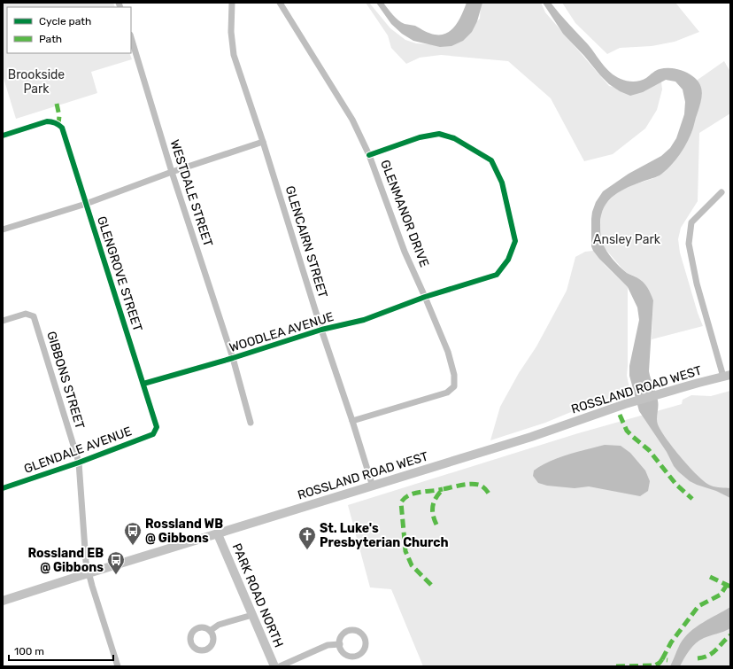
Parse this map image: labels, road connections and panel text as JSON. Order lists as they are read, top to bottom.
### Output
{
  "streets": {
    "main road": ["ROSSLAND ROAD WEST", "PARK ROAD NORTH"],
    "street": [
      "WESTDALE STREET",
      "GLENMANOR DRIVE",
      "GLENCAIRN STREET",
      "GLENGROVE STREET",
      "WOODLEA AVENUE",
      "GIBBONS STREET",
      "GLENDALE AVENUE"
    ]
  },
  "crossings": [
    ["WESTDALE STREET", "WOODLEA AVENUE"],
    ["GLENMANOR DRIVE", "GLENCAIRN STREET"],
    ["GLENMANOR DRIVE", "WOODLEA AVENUE"],
    ["GLENCAIRN STREET", "WOODLEA AVENUE"],
    ["GLENCAIRN STREET", "ROSSLAND ROAD WEST"],
    ["GLENGROVE STREET", "WOODLEA AVENUE"],
    ["GLENGROVE STREET", "GLENDALE AVENUE"],
    ["GIBBONS STREET", "ROSSLAND ROAD WEST"],
    ["GIBBONS STREET", "GLENDALE AVENUE"],
    ["ROSSLAND ROAD WEST", "PARK ROAD NORTH"]
  ],
  "parks": ["Brookside Park", "Ansley Park"],
  "places": {
    "bus stop": ["Rossland WB @ Gibbons", "Rossland EB @ Gibbons"],
    "church": ["St. Luke's Presbyterian Church"]
  },
  "legend": ["Cycle path", "Path"],
  "scale_bar": "100 m"
}
